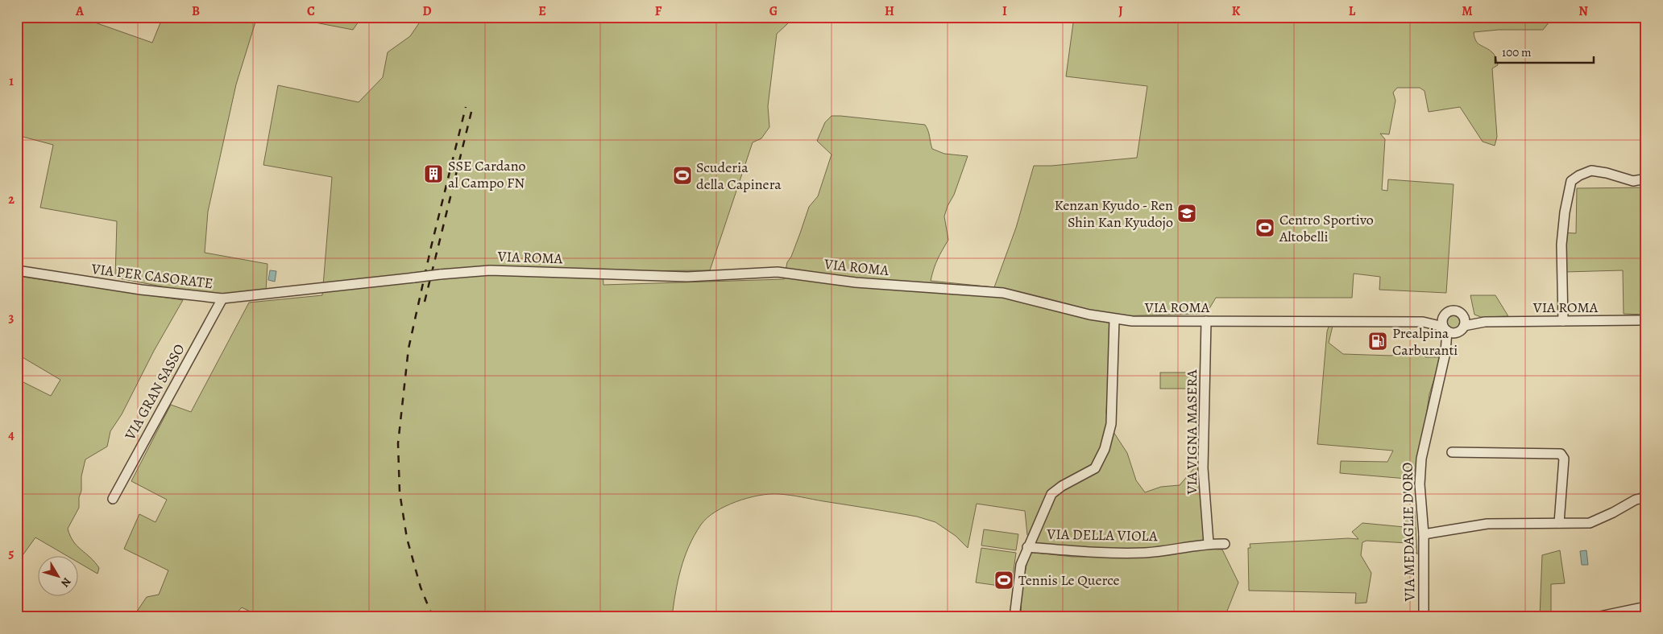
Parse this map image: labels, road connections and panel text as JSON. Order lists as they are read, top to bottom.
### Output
{
  "streets": {
    "street": [
      "VIA ROMA",
      "VIA PER CASORATE",
      "VIA GRAN SASSO",
      "VIA VIGNA MASERA",
      "VIA MEDAGLIE D'ORO",
      "VIA DELLA VIOLA"
    ]
  },
  "crossings": [
    ["VIA ROMA", "VIA PER CASORATE"],
    ["VIA ROMA", "VIA VIGNA MASERA"],
    ["VIA ROMA", "VIA MEDAGLIE D'ORO"],
    ["VIA PER CASORATE", "VIA GRAN SASSO"],
    ["VIA VIGNA MASERA", "VIA DELLA VIOLA"]
  ],
  "places": {
    "building": ["SSE Cardano al Campo FN"],
    "sports": ["Scuderia della Capinera", "Centro Sportivo Altobelli", "Tennis Le Querce"],
    "school or university": ["Kenzan Kyudo - Ren Shin Kan Kyudojo"],
    "fuel station": ["Prealpina Carburanti"]
  },
  "scale_bar": "100 m",
  "north": "bottom right",
  "grid": {
    "columns": [
      "A",
      "B",
      "C",
      "D",
      "E",
      "F",
      "G",
      "H",
      "I",
      "J",
      "K",
      "L",
      "M",
      "N"
    ],
    "rows": [
      "1",
      "2",
      "3",
      "4",
      "5"
    ]
  }
}
